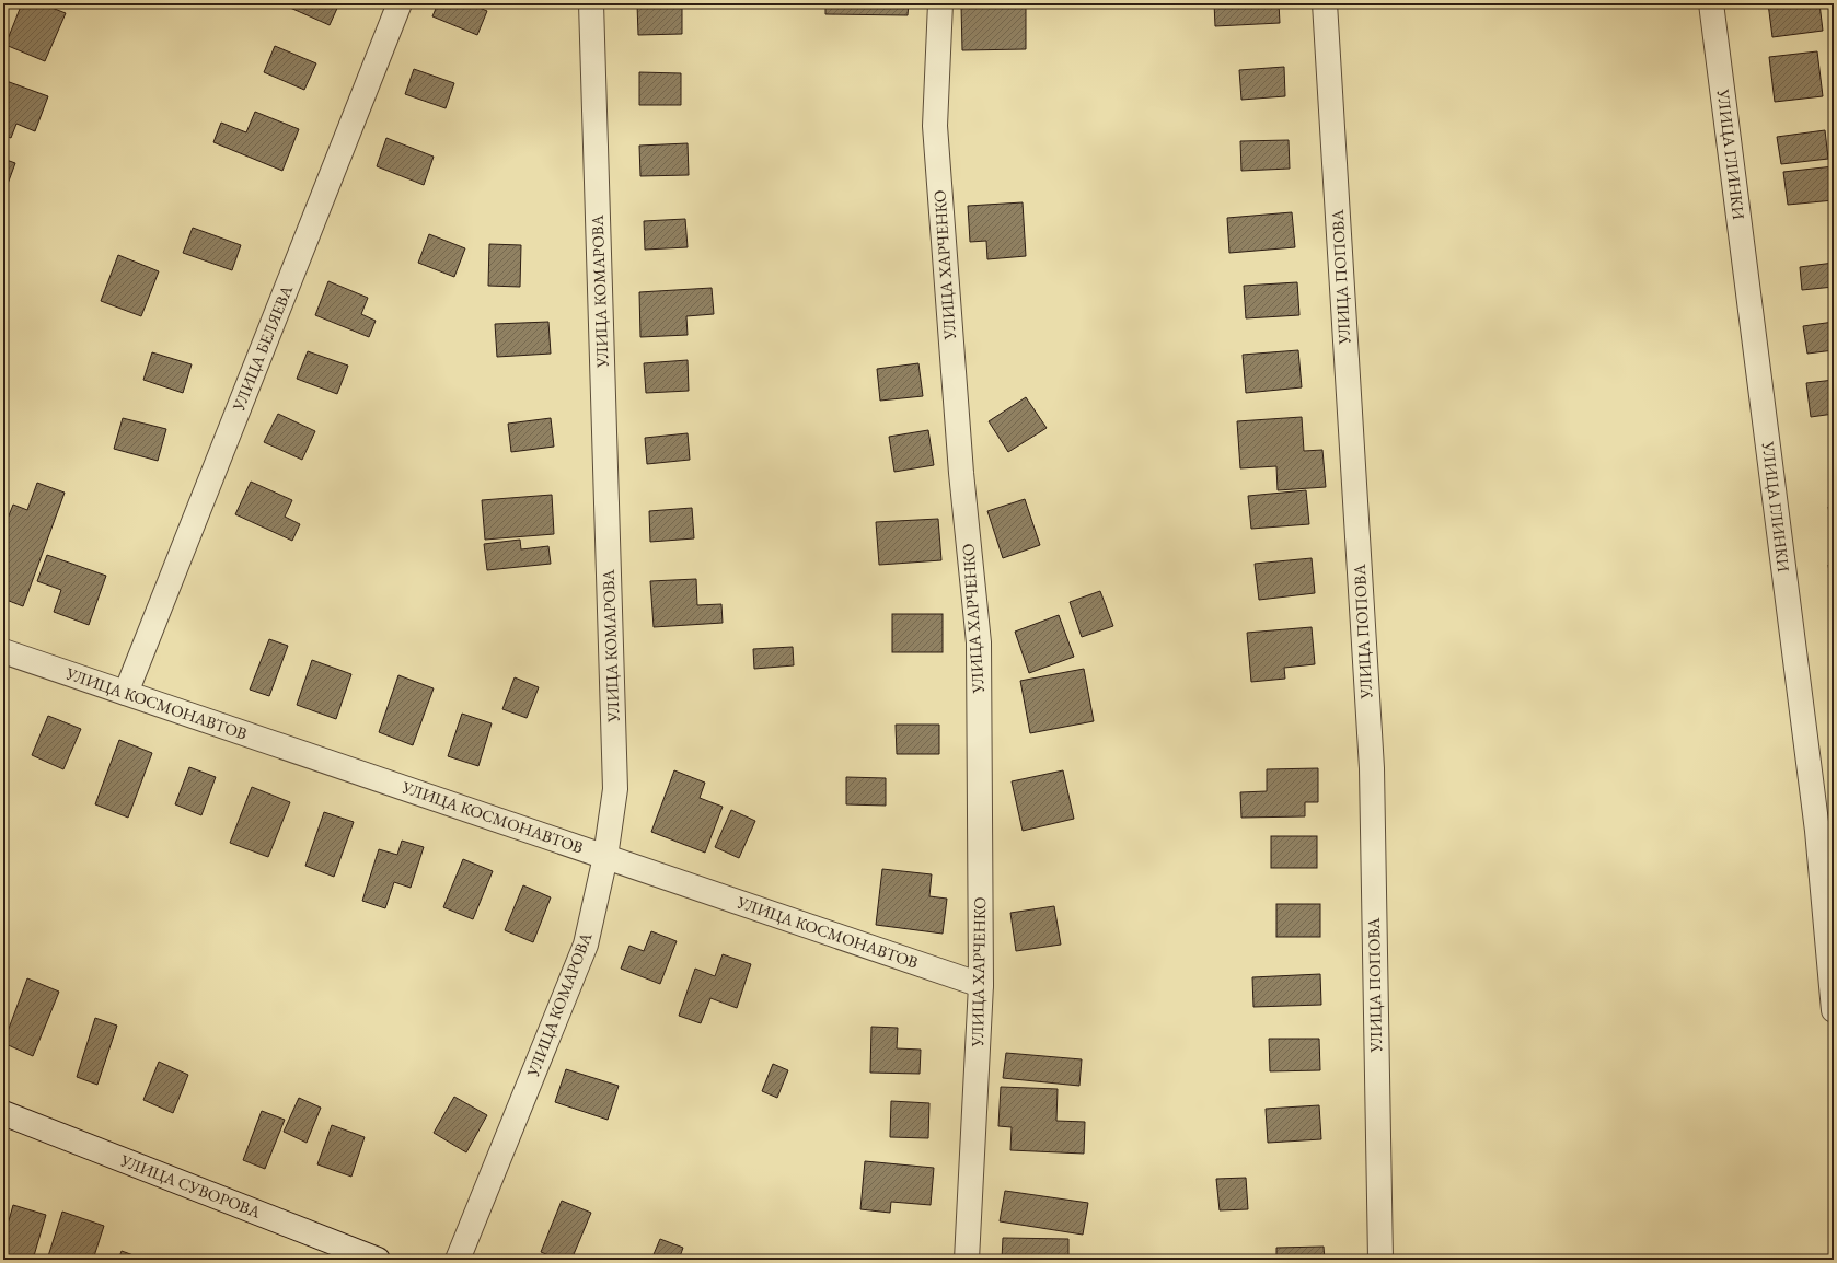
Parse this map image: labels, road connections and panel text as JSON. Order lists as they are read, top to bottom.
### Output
{
  "streets": {
    "street": [
      "УЛИЦА ГЛИНКИ",
      "УЛИЦА ХАРЧЕНКО",
      "УЛИЦА ПОПОВА",
      "УЛИЦА КОМАРОВА",
      "УЛИЦА БЕЛЯЕВА",
      "УЛИЦА КОСМОНАВТОВ",
      "УЛИЦА СУВОРОВА"
    ]
  },
  "crossings": [
    ["УЛИЦА ХАРЧЕНКО", "УЛИЦА КОСМОНАВТОВ"],
    ["УЛИЦА КОМАРОВА", "УЛИЦА КОСМОНАВТОВ"],
    ["УЛИЦА БЕЛЯЕВА", "УЛИЦА КОСМОНАВТОВ"]
  ]
}
